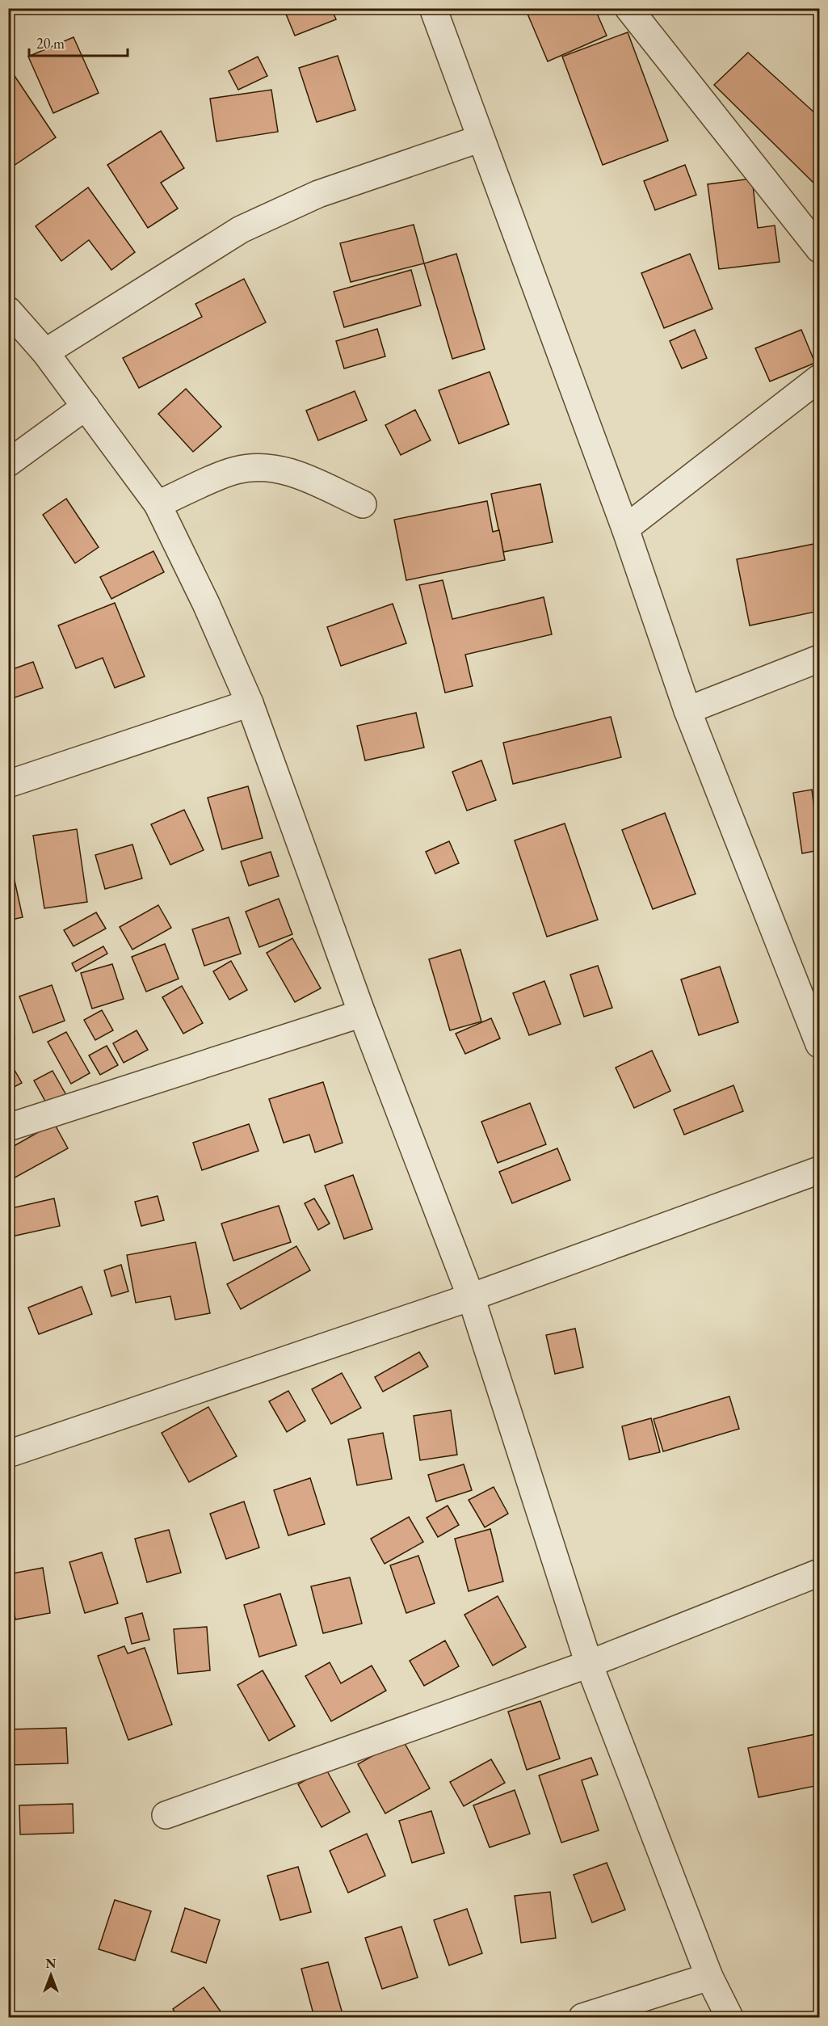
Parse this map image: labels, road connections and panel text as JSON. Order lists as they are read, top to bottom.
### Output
{
  "scale_bar": "20 m",
  "north": "top"
}
